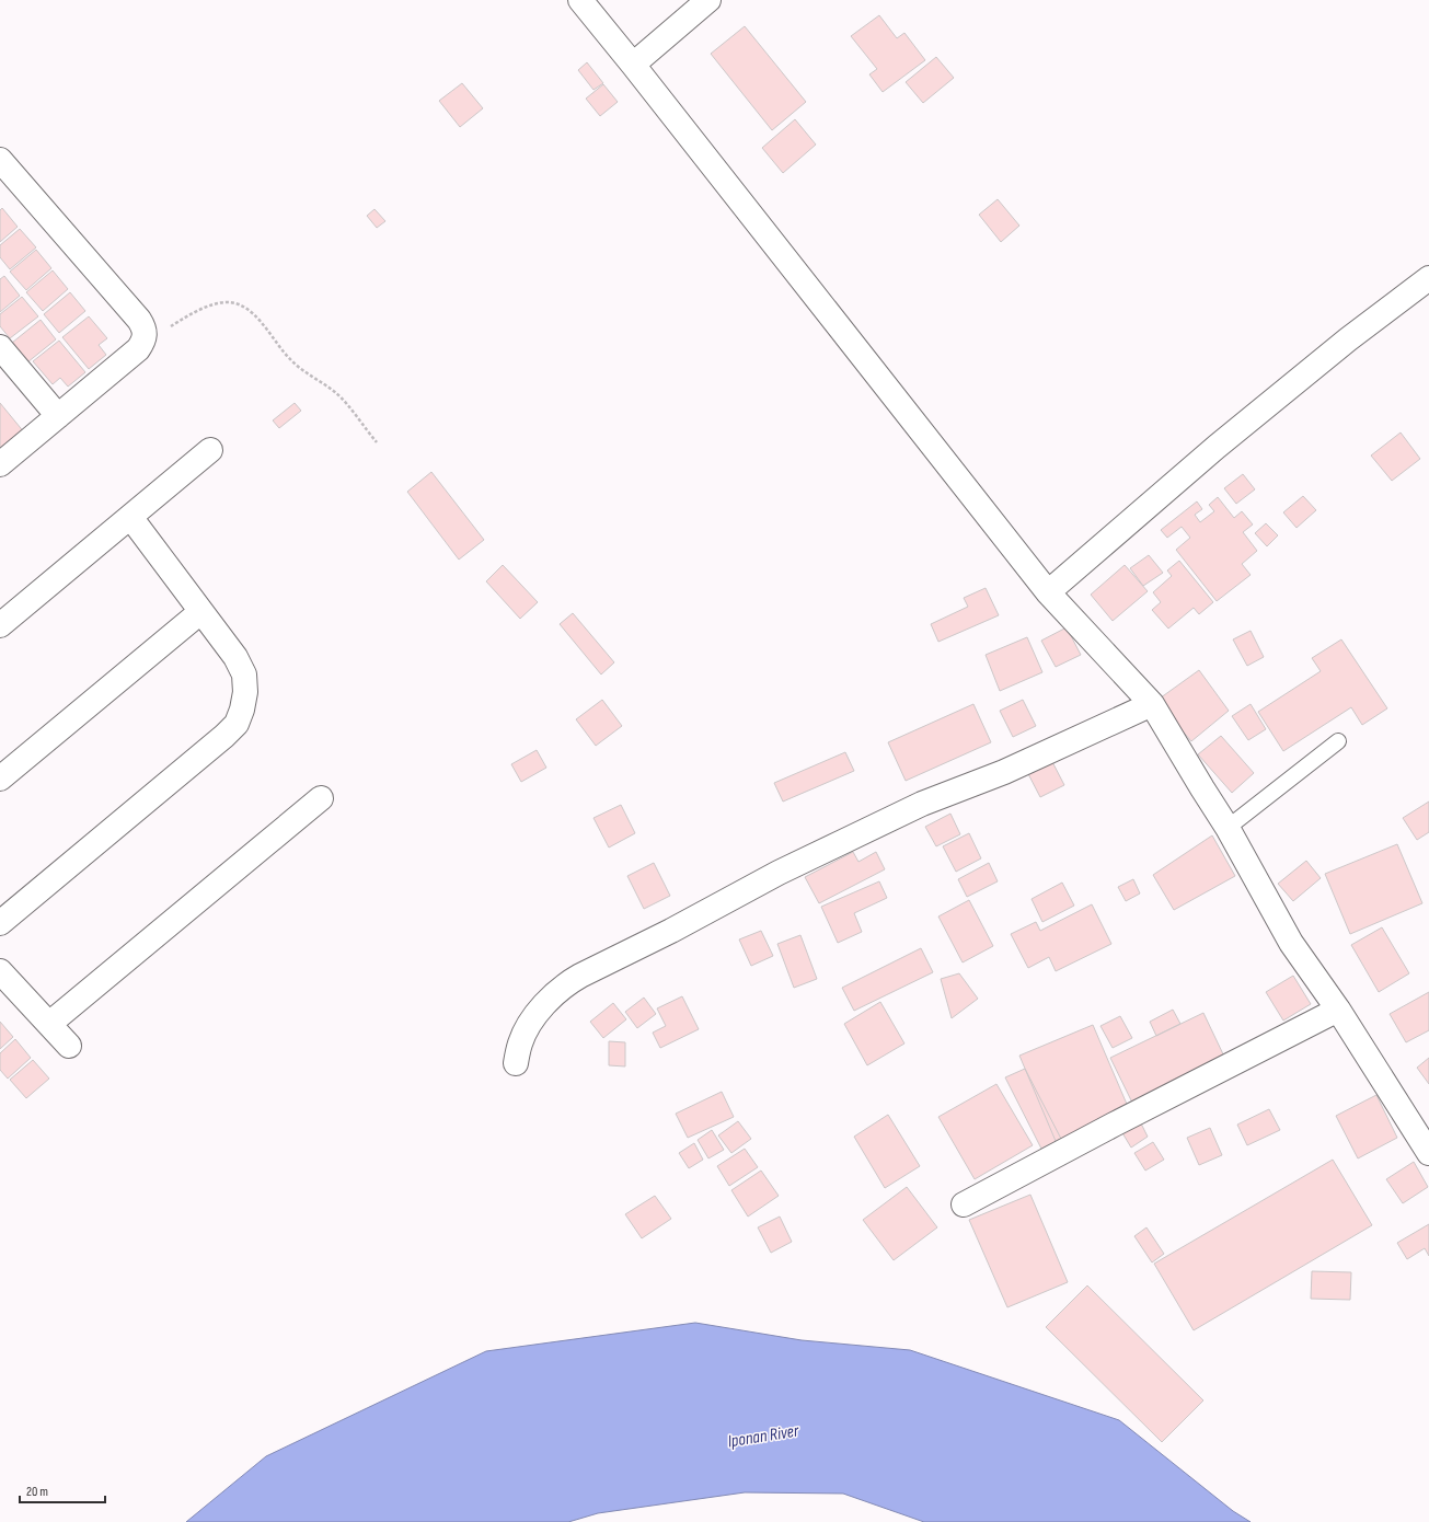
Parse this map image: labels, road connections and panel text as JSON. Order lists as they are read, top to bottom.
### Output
{
  "water": ["Iponan River"],
  "scale_bar": "20 m"
}
